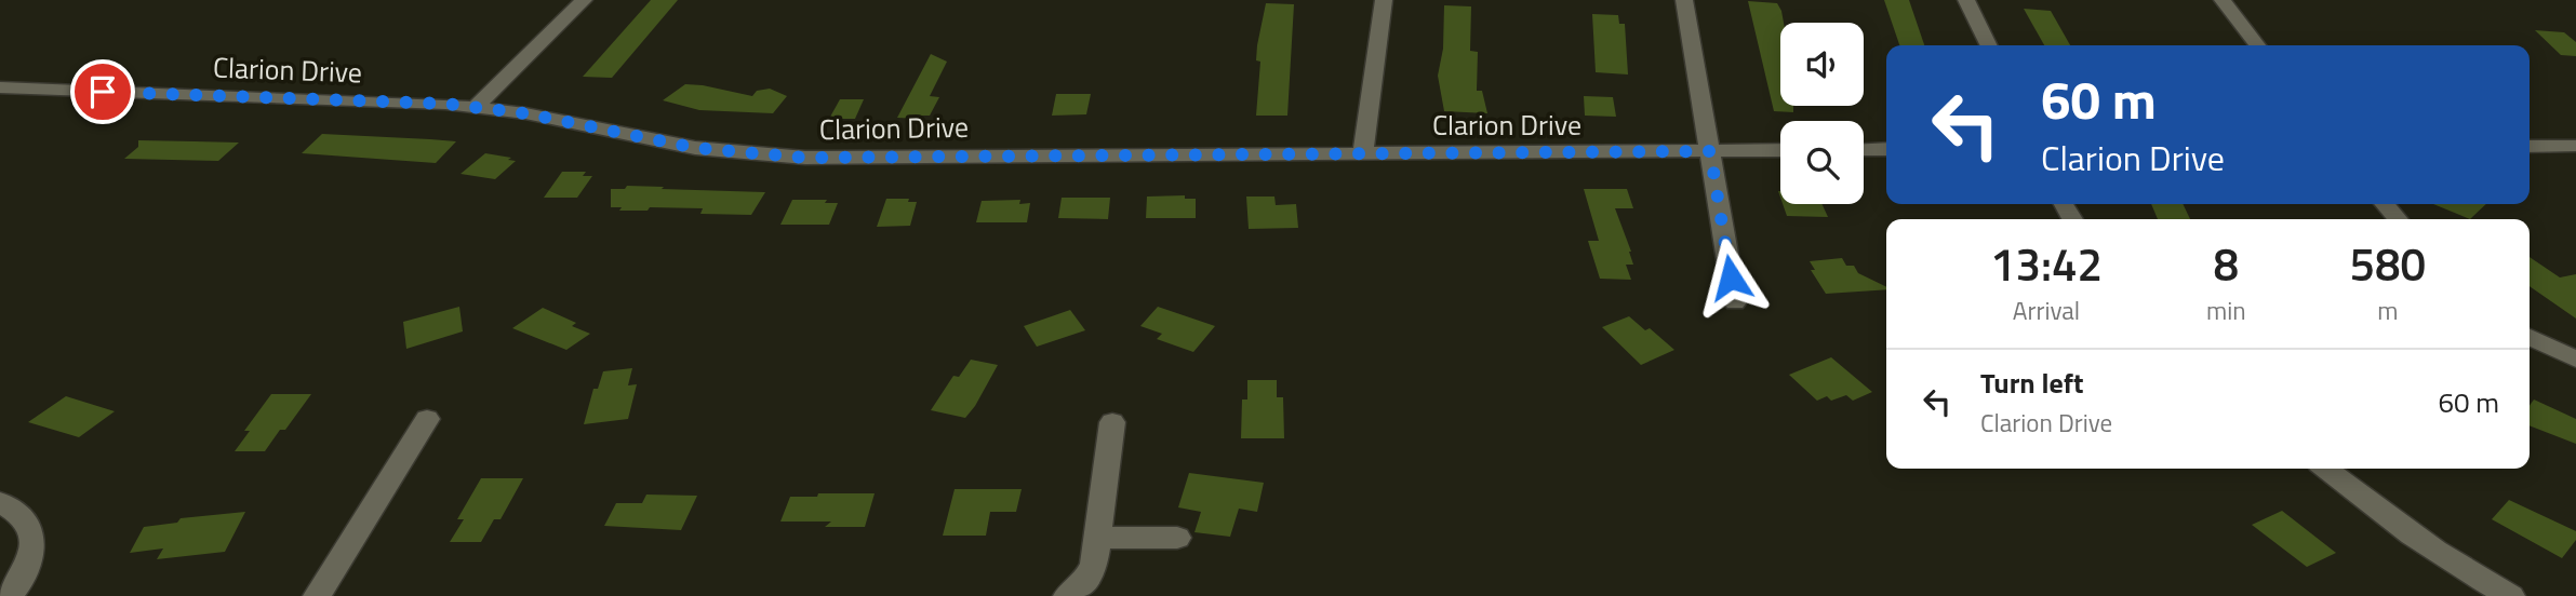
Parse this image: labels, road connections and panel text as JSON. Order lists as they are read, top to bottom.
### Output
{
  "streets": {
    "street": ["Clarion Drive"]
  },
  "page": {
    "turn": ["60 m", "Clarion Drive"],
    "eta": [
      "13:42",
      "Arrival",
      "8",
      "min",
      "580",
      "m"
    ],
    "list": [
      {
        "name": "Turn left",
        "note": "Clarion Drive",
        "value": "60 m"
      }
    ]
  }
}
